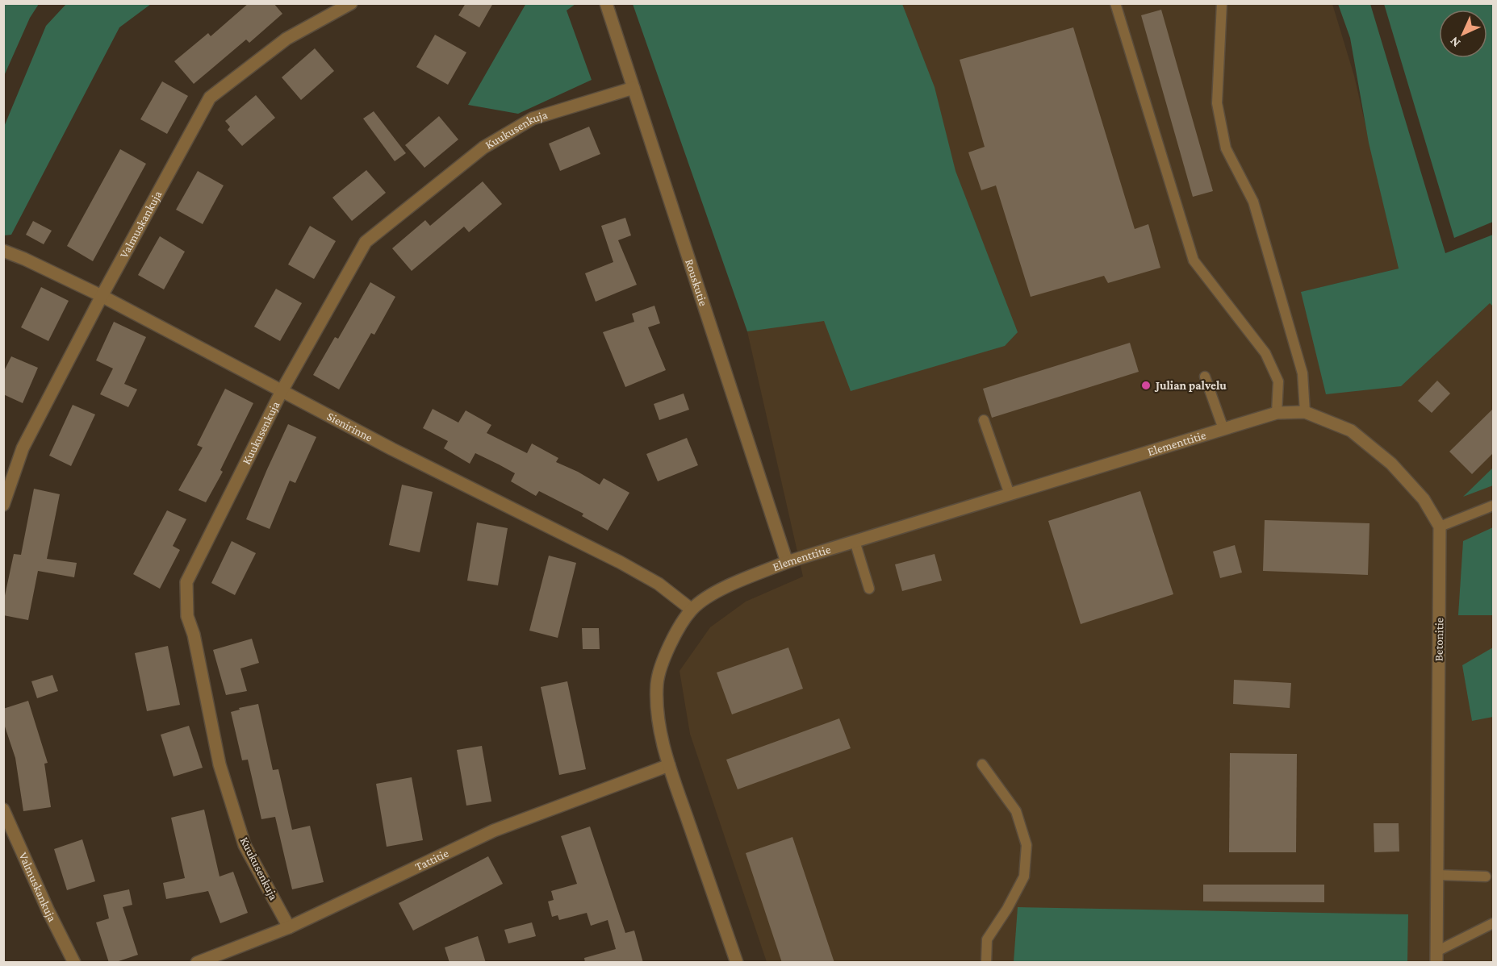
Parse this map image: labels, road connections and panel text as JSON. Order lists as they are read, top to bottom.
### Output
{
  "streets": {
    "street": [
      "Kuukusenkuja",
      "Valmuskankuja",
      "Rouskutie",
      "Sienirinne",
      "Elementtitie",
      "Betonitie",
      "Tattitie"
    ]
  },
  "crossings": [
    ["Kuukusenkuja", "Rouskutie"],
    ["Kuukusenkuja", "Sienirinne"],
    ["Kuukusenkuja", "Tattitie"],
    ["Valmuskankuja", "Sienirinne"],
    ["Rouskutie", "Elementtitie"],
    ["Sienirinne", "Elementtitie"],
    ["Elementtitie", "Tattitie"]
  ],
  "places": ["Julian palvelu"],
  "north": "bottom left"
}
